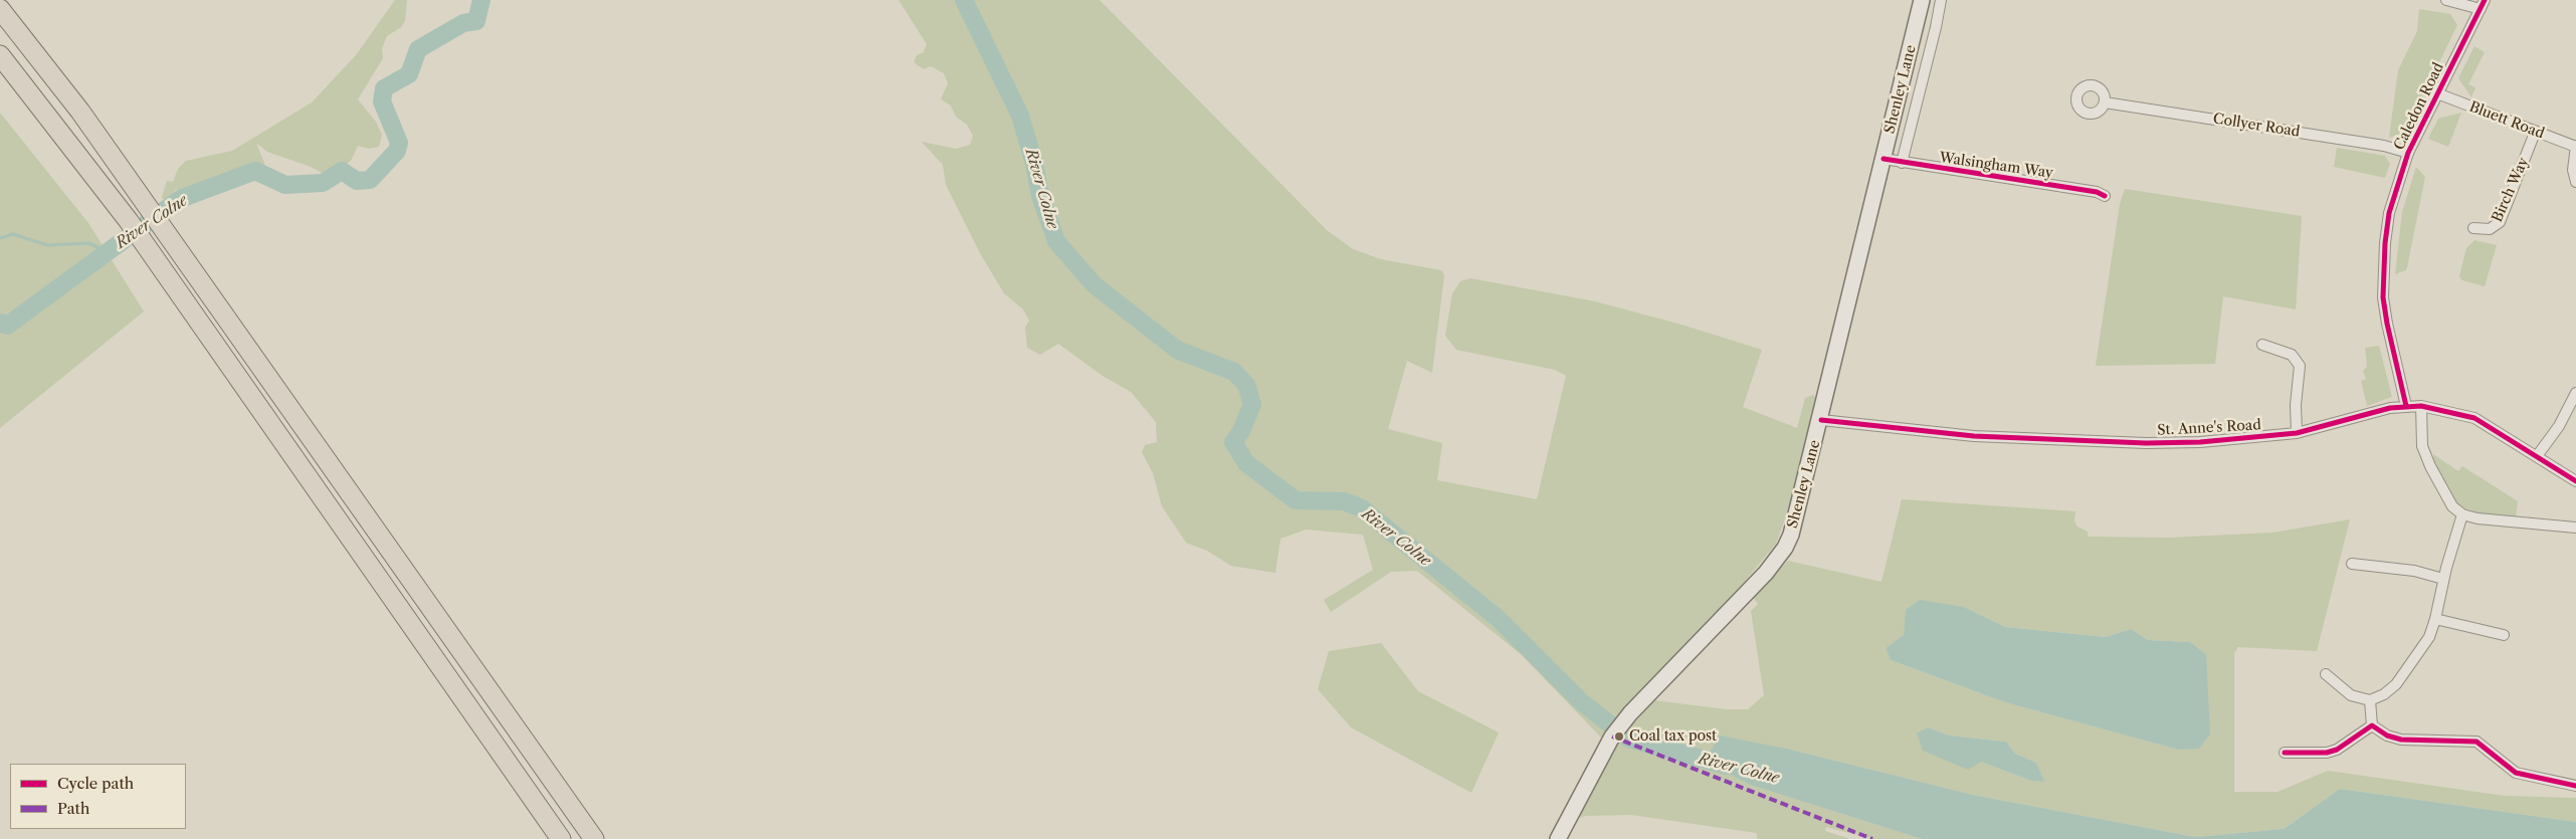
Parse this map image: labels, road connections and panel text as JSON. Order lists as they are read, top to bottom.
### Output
{
  "streets": {
    "main road": ["Shenley Lane"],
    "street": [
      "Caledon Road",
      "Bluett Road",
      "Collyer Road",
      "Walsingham Way",
      "Birch Way",
      "St. Anne's Road"
    ]
  },
  "crossings": [
    ["Shenley Lane", "Walsingham Way"],
    ["Shenley Lane", "St. Anne's Road"],
    ["Caledon Road", "Bluett Road"],
    ["Caledon Road", "Collyer Road"],
    ["Caledon Road", "St. Anne's Road"],
    ["Bluett Road", "Birch Way"]
  ],
  "water": ["River Colne"],
  "places": ["Coal tax post"],
  "legend": ["Cycle path", "Path"]
}
